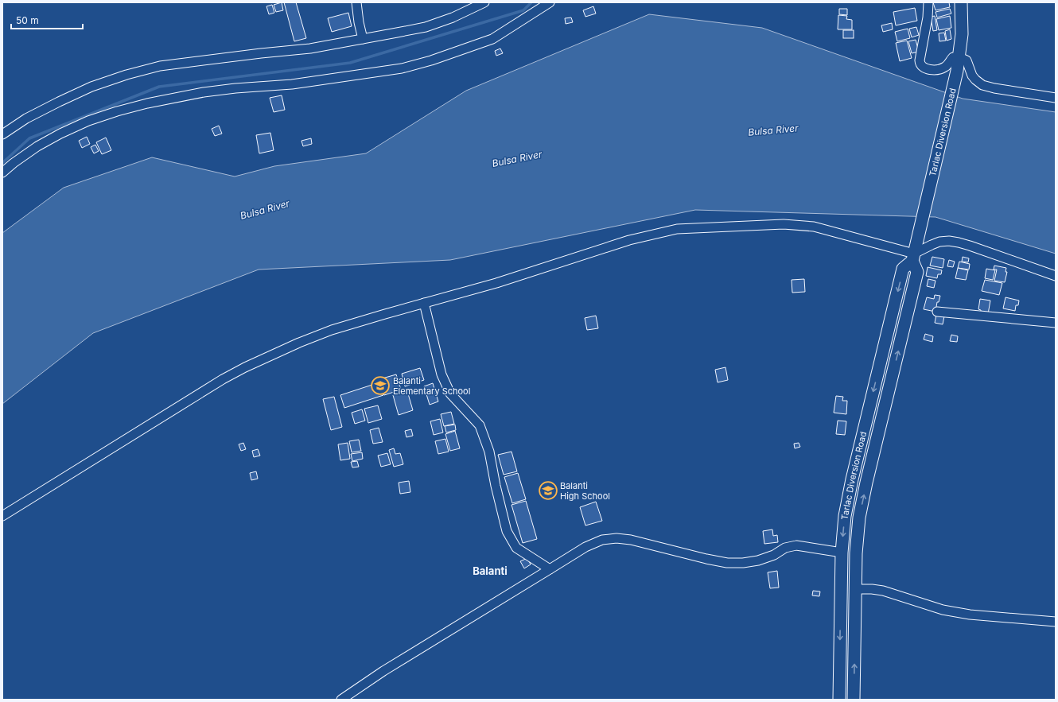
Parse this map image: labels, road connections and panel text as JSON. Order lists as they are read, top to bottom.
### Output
{
  "streets": {
    "main road": ["Tarlac Diversion Road"]
  },
  "districts": ["Balanti"],
  "water": ["Bulsa River"],
  "places": {
    "school or university": ["Balanti Elementary School", "Balanti High School"]
  },
  "scale_bar": "50 m"
}
